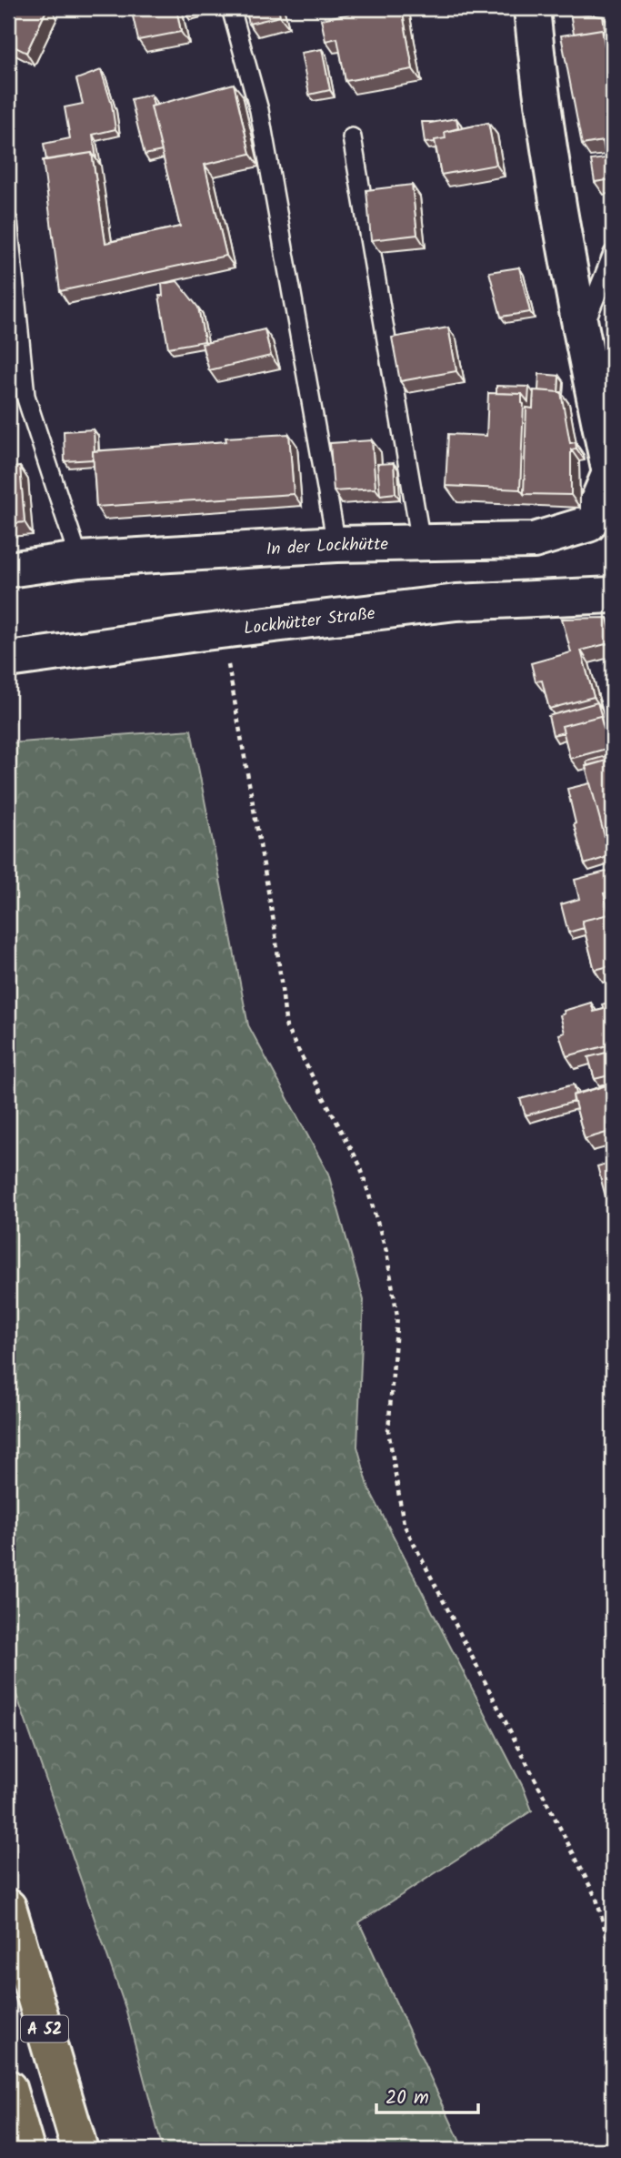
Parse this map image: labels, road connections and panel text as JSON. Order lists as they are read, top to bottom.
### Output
{
  "streets": {
    "highway": ["A 52"],
    "street": ["In der Lockhütte", "Lockhütter Straße"]
  },
  "scale_bar": "20 m"
}
